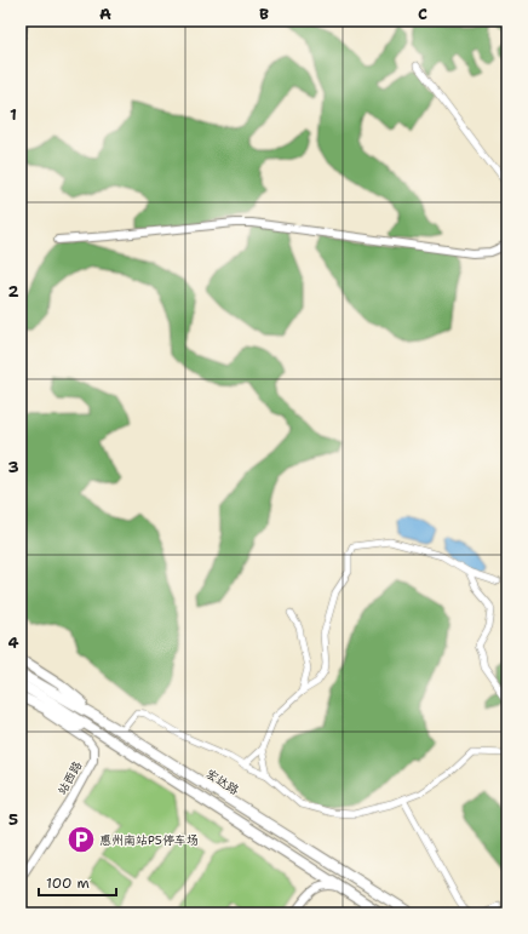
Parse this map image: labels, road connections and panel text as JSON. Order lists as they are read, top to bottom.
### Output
{
  "streets": {
    "main road": ["宏达路"],
    "street": ["站西路"]
  },
  "places": {
    "parking": ["惠州南站P5停车场"]
  },
  "scale_bar": "100 m",
  "grid": {
    "columns": ["A", "B", "C"],
    "rows": [
      "1",
      "2",
      "3",
      "4",
      "5"
    ]
  }
}
